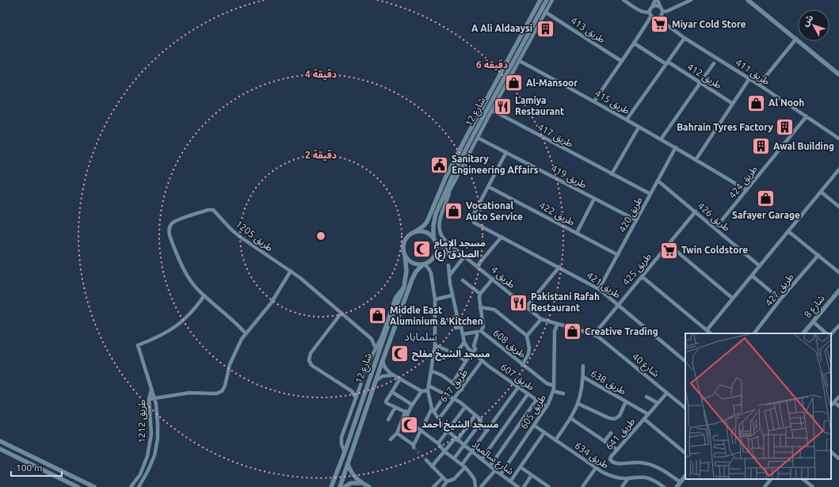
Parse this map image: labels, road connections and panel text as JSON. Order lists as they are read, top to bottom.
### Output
{
  "streets": {
    "street": [
      "طريق 413",
      "طريق 411",
      "طريق 412",
      "طريق 415",
      "شارع 12",
      "طريق 417",
      "طريق 419",
      "طريق 424",
      "طريق 422",
      "طريق 420",
      "طريق 426",
      "طريق 1205",
      "طريق 425",
      "طريق 4",
      "طريق 421",
      "طريق 427",
      "شارع 8",
      "طريق 608",
      "شارع 40",
      "طريق 607",
      "طريق 638",
      "طريق 617",
      "طريق 605",
      "طريق 1212",
      "طريق 641",
      "طريق 634",
      "شارع سالمباد"
    ]
  },
  "crossings": [
    ["طريق 411", "طريق 424"],
    ["طريق 415", "طريق 424"],
    ["طريق 415", "طريق 420"],
    ["شارع 12", "شارع سالمباد"],
    ["طريق 417", "طريق 420"],
    ["طريق 419", "طريق 420"],
    ["طريق 424", "طريق 426"],
    ["طريق 422", "طريق 420"],
    ["طريق 422", "طريق 421"],
    ["طريق 420", "طريق 426"],
    ["طريق 420", "طريق 421"],
    ["طريق 426", "طريق 425"],
    ["طريق 1205", "طريق 1212"],
    ["طريق 425", "طريق 4"],
    ["طريق 425", "طريق 421"],
    ["طريق 425", "شارع 40"],
    ["طريق 4", "شارع 40"],
    ["طريق 4", "طريق 605"],
    ["طريق 608", "طريق 605"],
    ["شارع 40", "طريق 641"],
    ["طريق 607", "طريق 617"],
    ["طريق 607", "طريق 605"],
    ["طريق 638", "طريق 641"],
    ["طريق 617", "شارع سالمباد"],
    ["طريق 605", "طريق 634"],
    ["طريق 605", "شارع سالمباد"]
  ],
  "districts": ["سلماباد"],
  "places": {
    "supermarket": ["Miyar Cold Store", "Twin Coldstore"],
    "building": ["A Ali Aldaaysi", "Bahrain Tyres Factory", "Awal Building"],
    "shop": [
      "Al-Mansoor",
      "Al Nooh",
      "Safayer Garage",
      "Vocational Auto Service",
      "Middle East Aluminium & Kitchen",
      "Creative Trading"
    ],
    "restaurant": ["Lamiya Restaurant", "Pakistani Rafah Restaurant"],
    "public building": ["Sanitary Engineering Affairs"],
    "mosque": ["مسجد الإمام الصادق (ع)", "مسجد الشيخ مفلح", "مسجد الشيخ أحمد"]
  },
  "scale_bar": "100 m",
  "north": "top left",
  "rings": ["6 دقيقة", "4 دقيقة", "2 دقيقة"]
}
